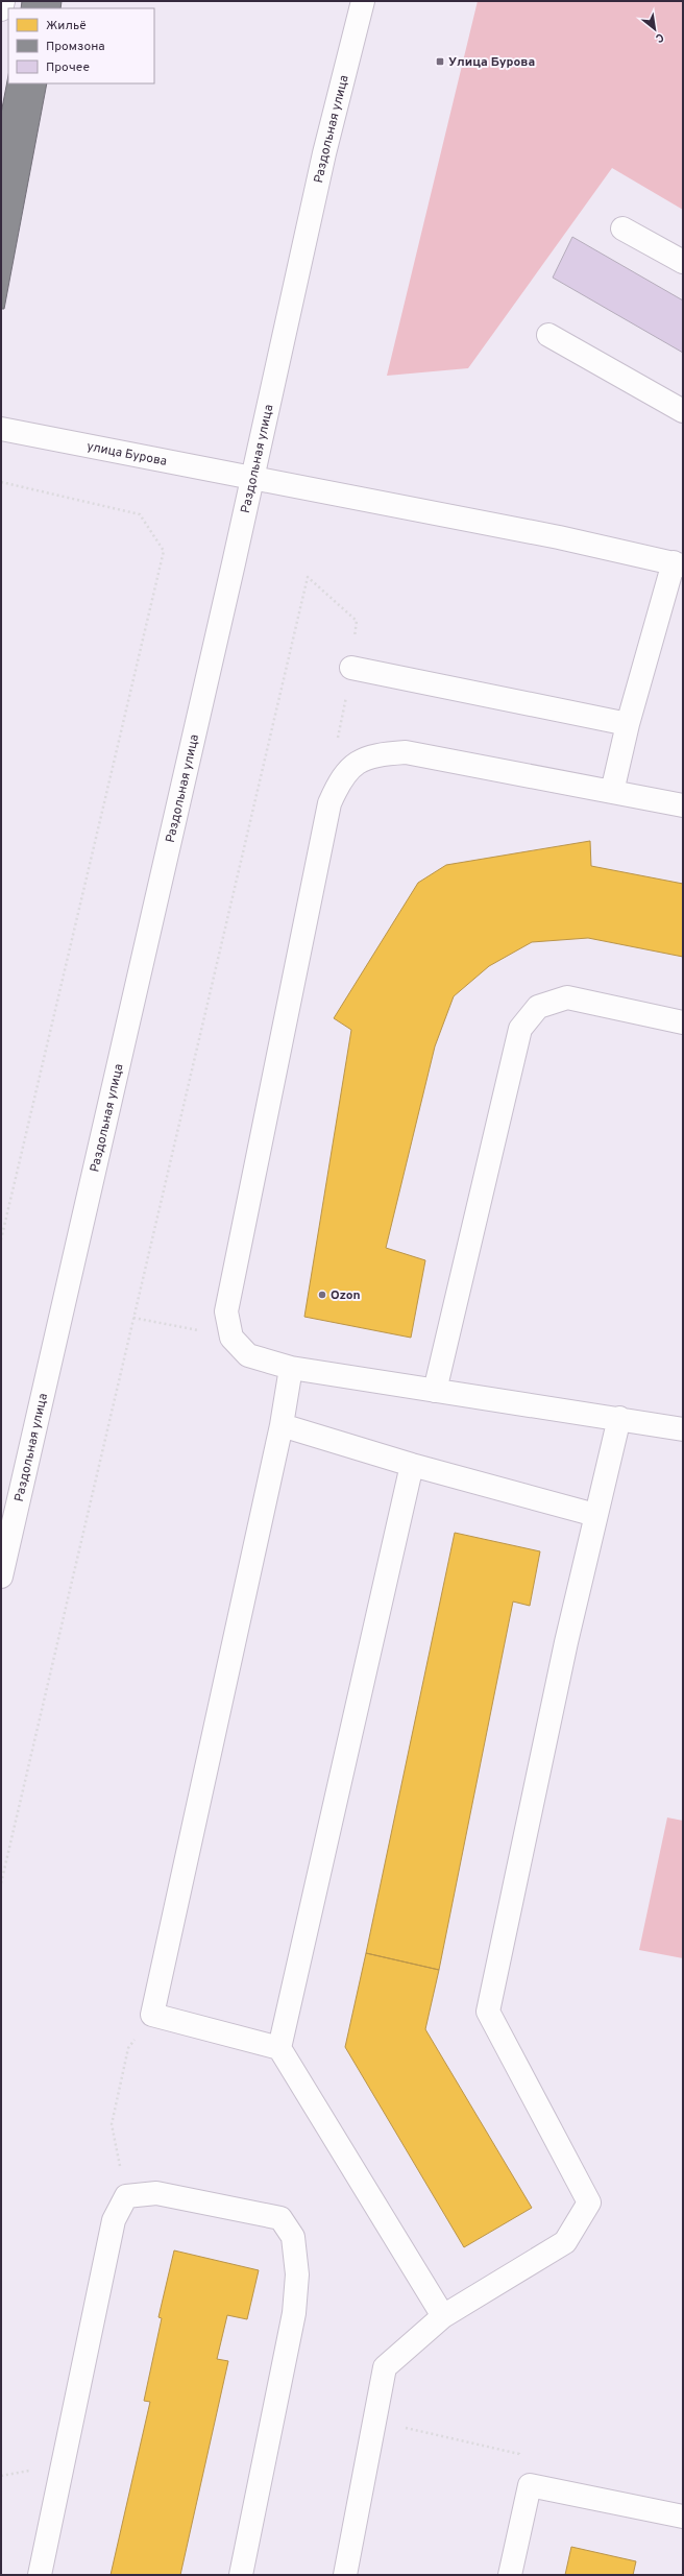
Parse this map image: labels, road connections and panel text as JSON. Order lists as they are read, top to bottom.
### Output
{
  "streets": {
    "main road": ["Раздольная улица", "улица Бурова"]
  },
  "crossings": [
    ["Раздольная улица", "улица Бурова"]
  ],
  "places": {
    "transit": ["Улица Бурова"],
    "other": ["Ozon"]
  },
  "legend": ["Жильё", "Промзона", "Прочее"],
  "north": "bottom right"
}
